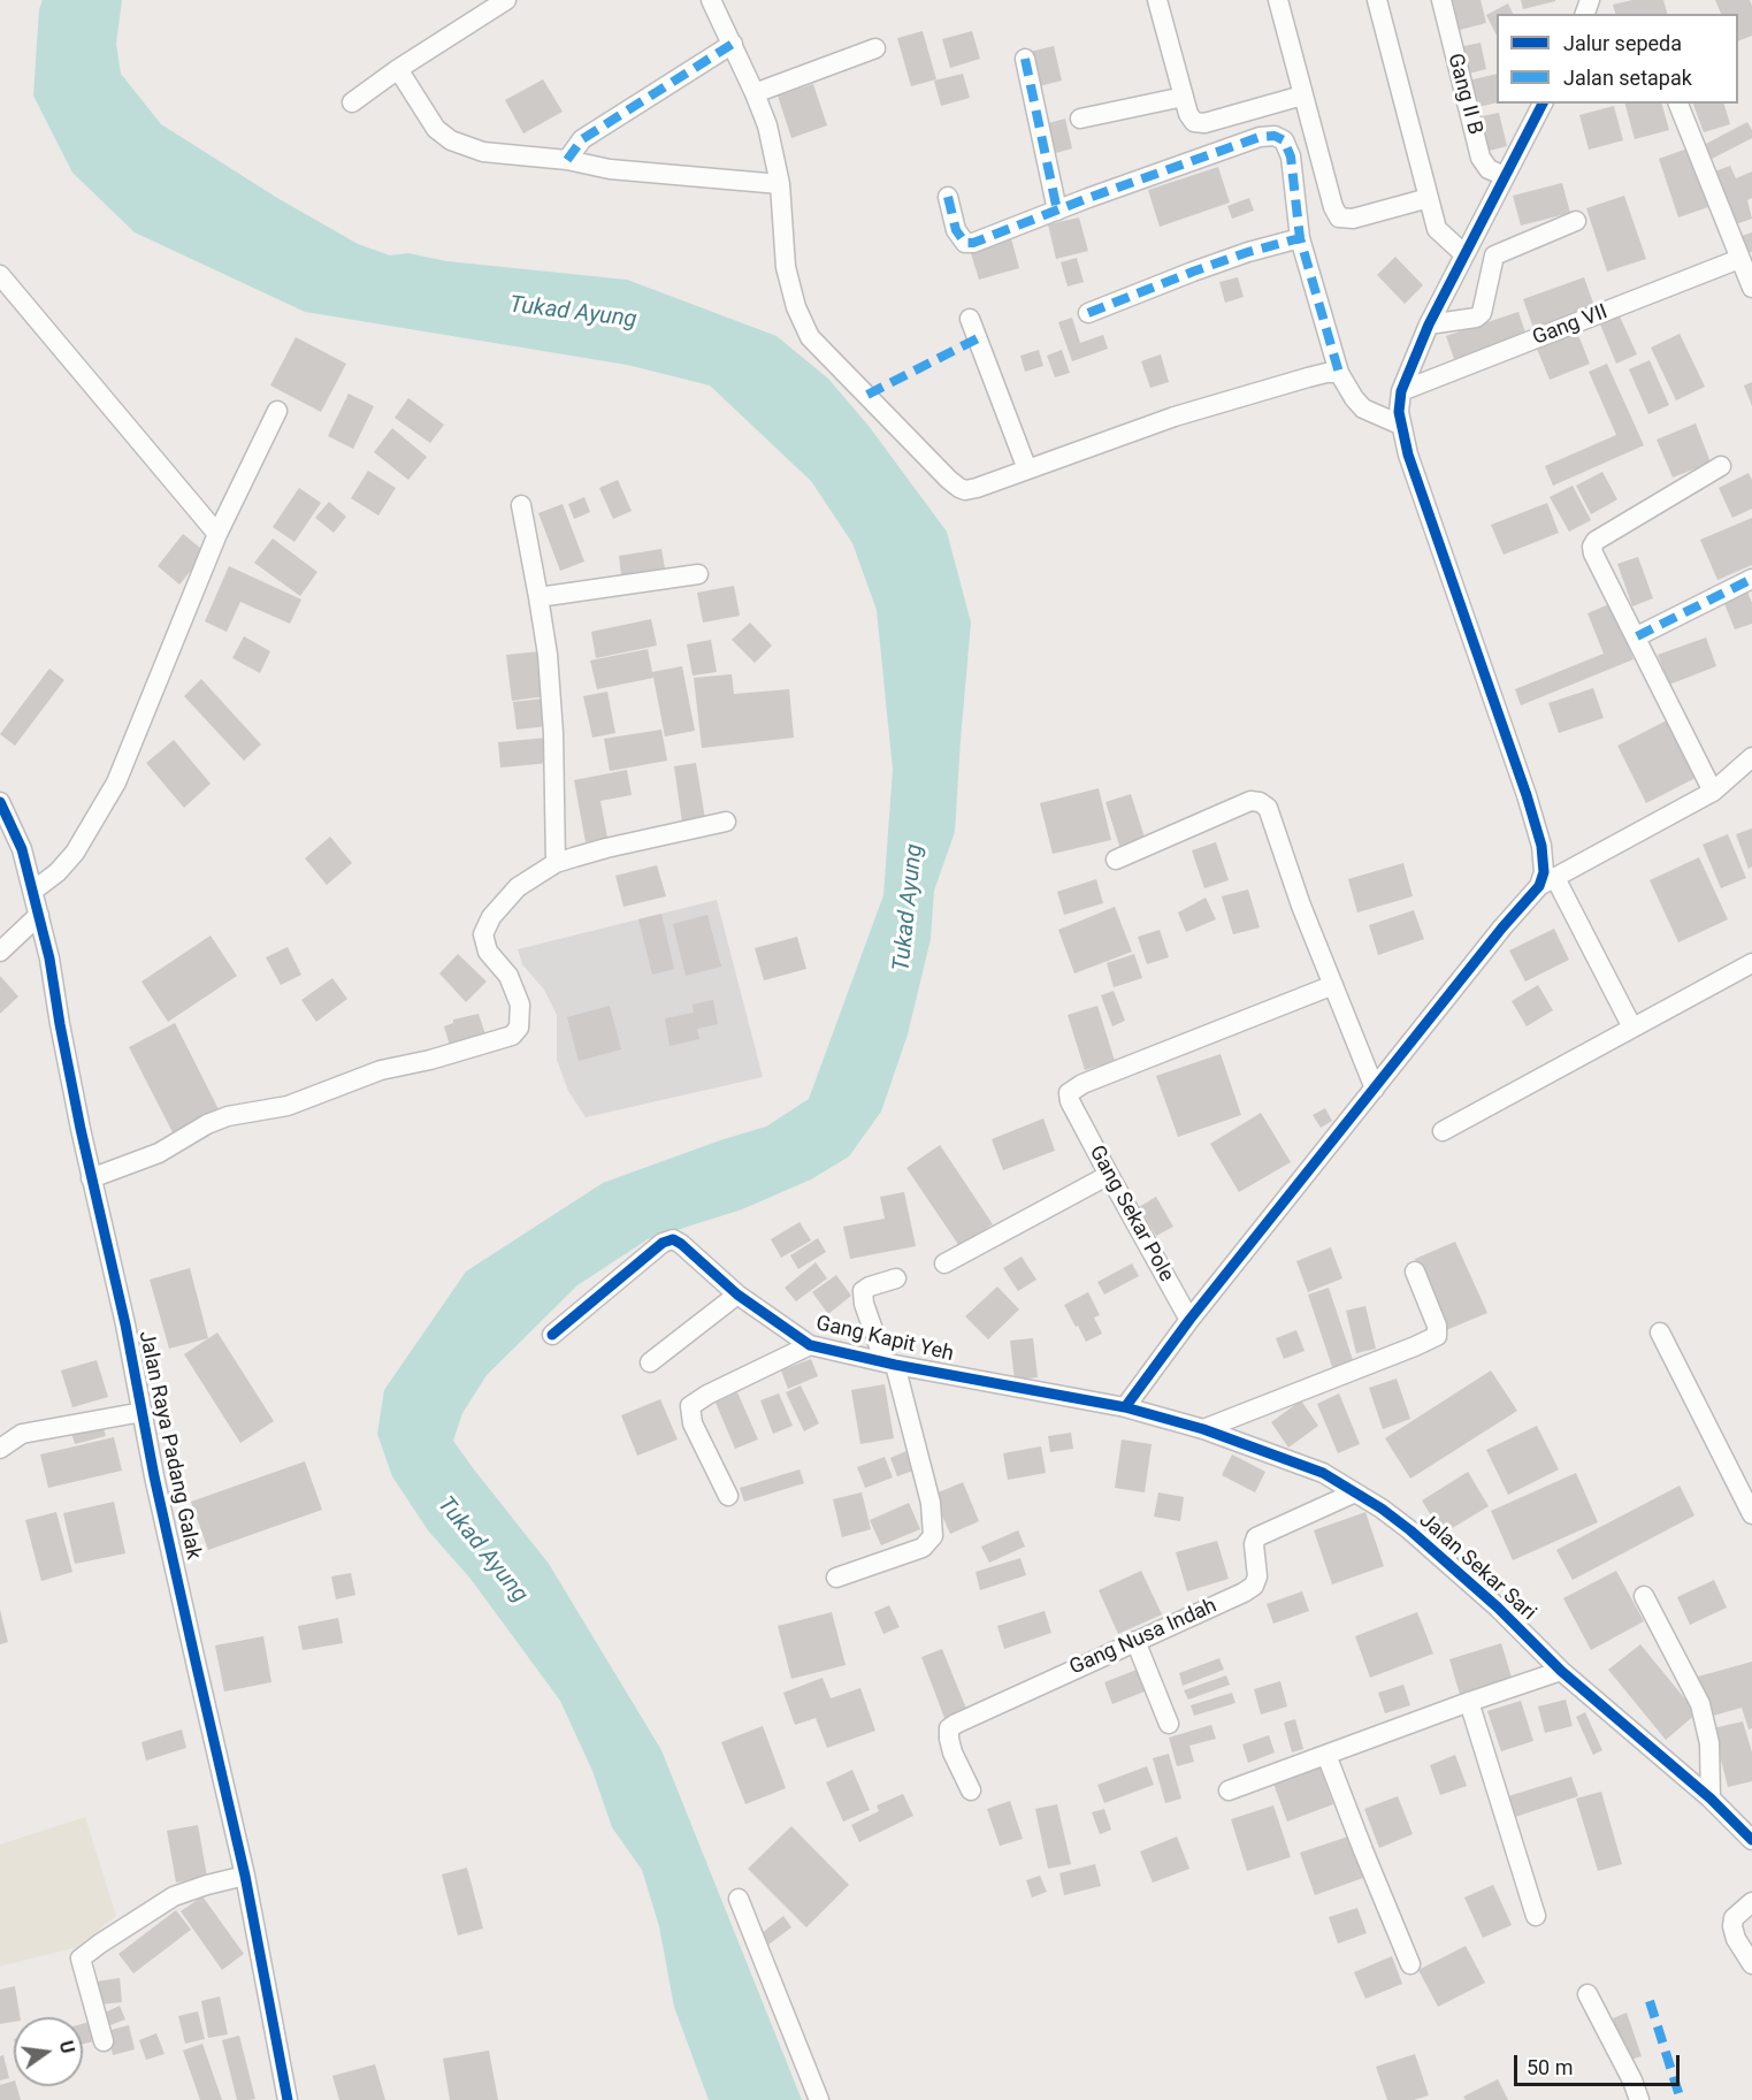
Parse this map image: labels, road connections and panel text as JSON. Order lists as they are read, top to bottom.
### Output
{
  "streets": {
    "street": [
      "Gang II B",
      "Gang VII",
      "Gang Sekar Pole",
      "Gang Kapit Yeh",
      "Jalan Raya Padang Galak",
      "Jalan Sekar Sari",
      "Gang Nusa Indah"
    ]
  },
  "crossings": [
    ["Gang Kapit Yeh", "Jalan Sekar Sari"],
    ["Jalan Sekar Sari", "Gang Nusa Indah"]
  ],
  "water": ["Tukad Ayung"],
  "legend": ["Jalur sepeda", "Jalan setapak"],
  "scale_bar": "50 m",
  "north": "right"
}
